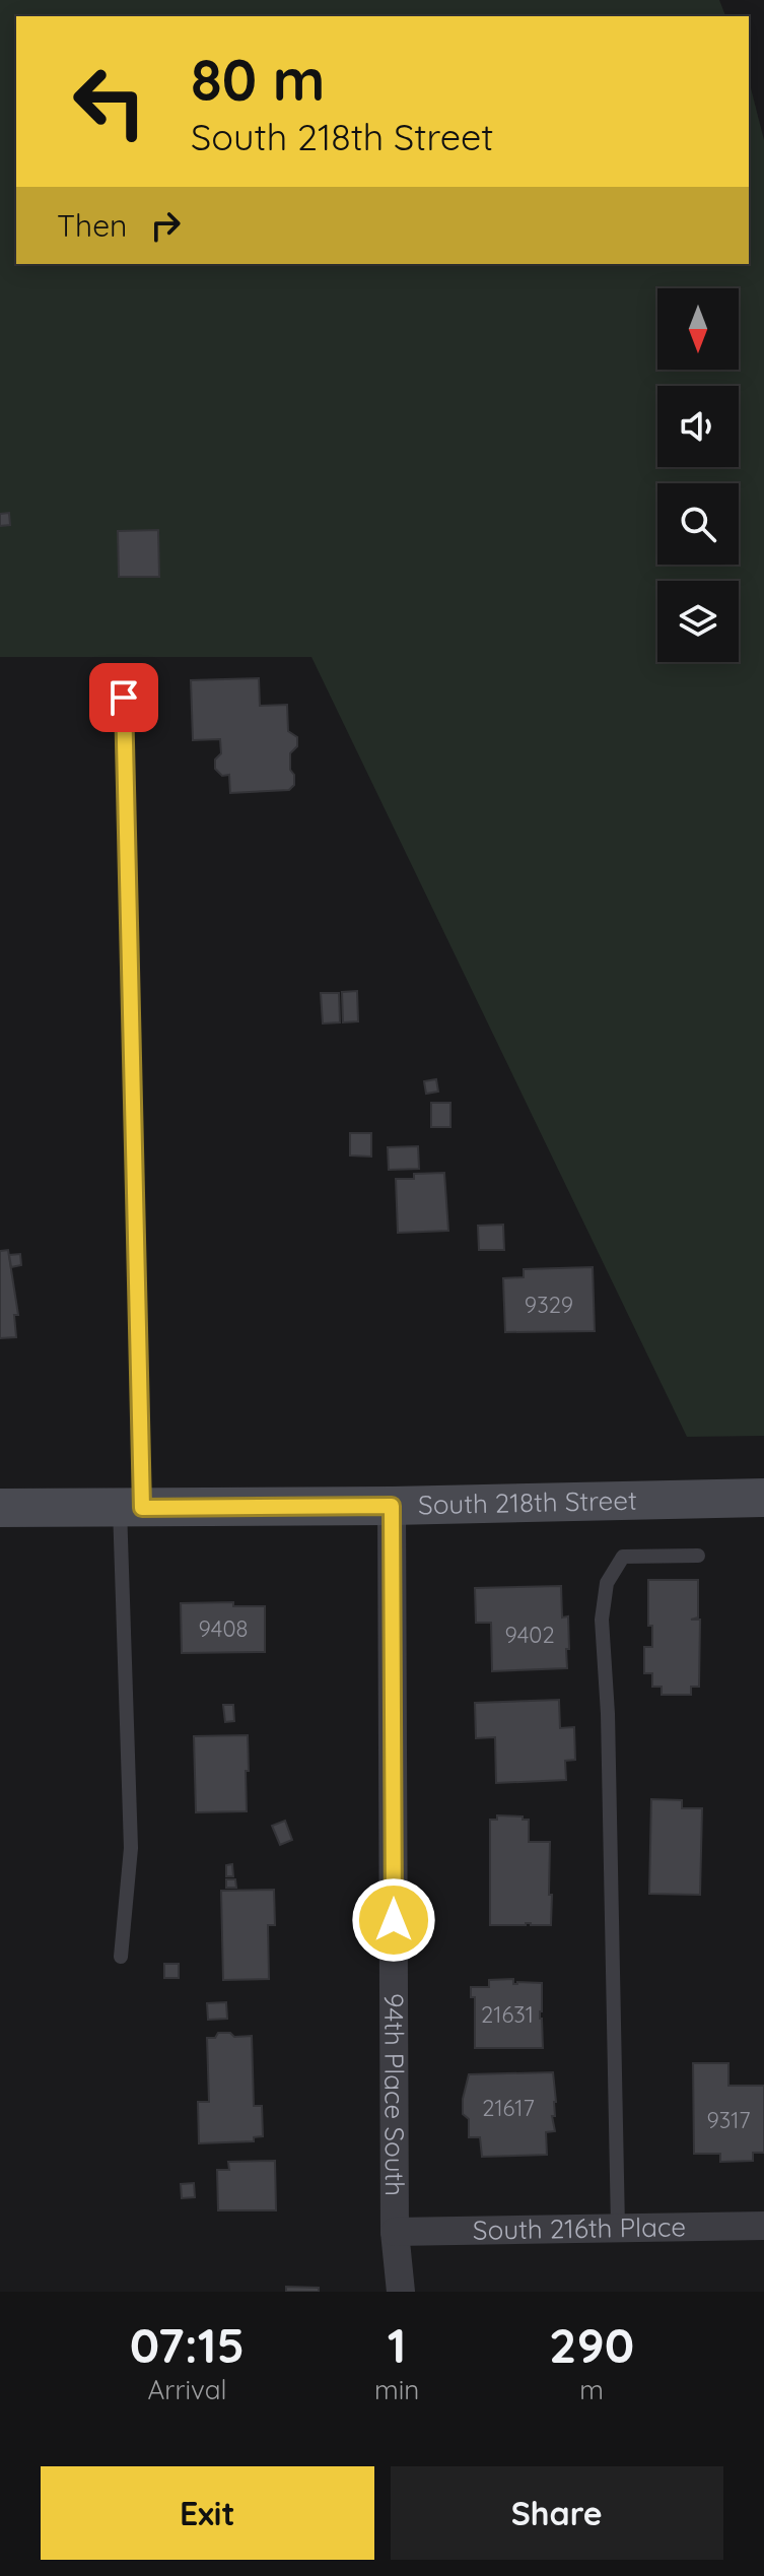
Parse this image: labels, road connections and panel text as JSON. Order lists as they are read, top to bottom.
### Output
{
  "streets": {
    "street": ["South 218th Street", "94th Place South", "South 216th Place"]
  },
  "crossings": [
    ["South 218th Street", "94th Place South"],
    ["94th Place South", "South 216th Place"]
  ],
  "house_numbers": [
    "9329",
    "9408",
    "9402",
    "21631",
    "21617",
    "9317"
  ],
  "north": "bottom",
  "page": {
    "turn": ["80 m", "South 218th Street"],
    "then": "Then",
    "eta": [
      "07:15",
      "Arrival",
      "1",
      "min",
      "290",
      "m"
    ],
    "buttons": ["Exit", "Share"]
  }
}
